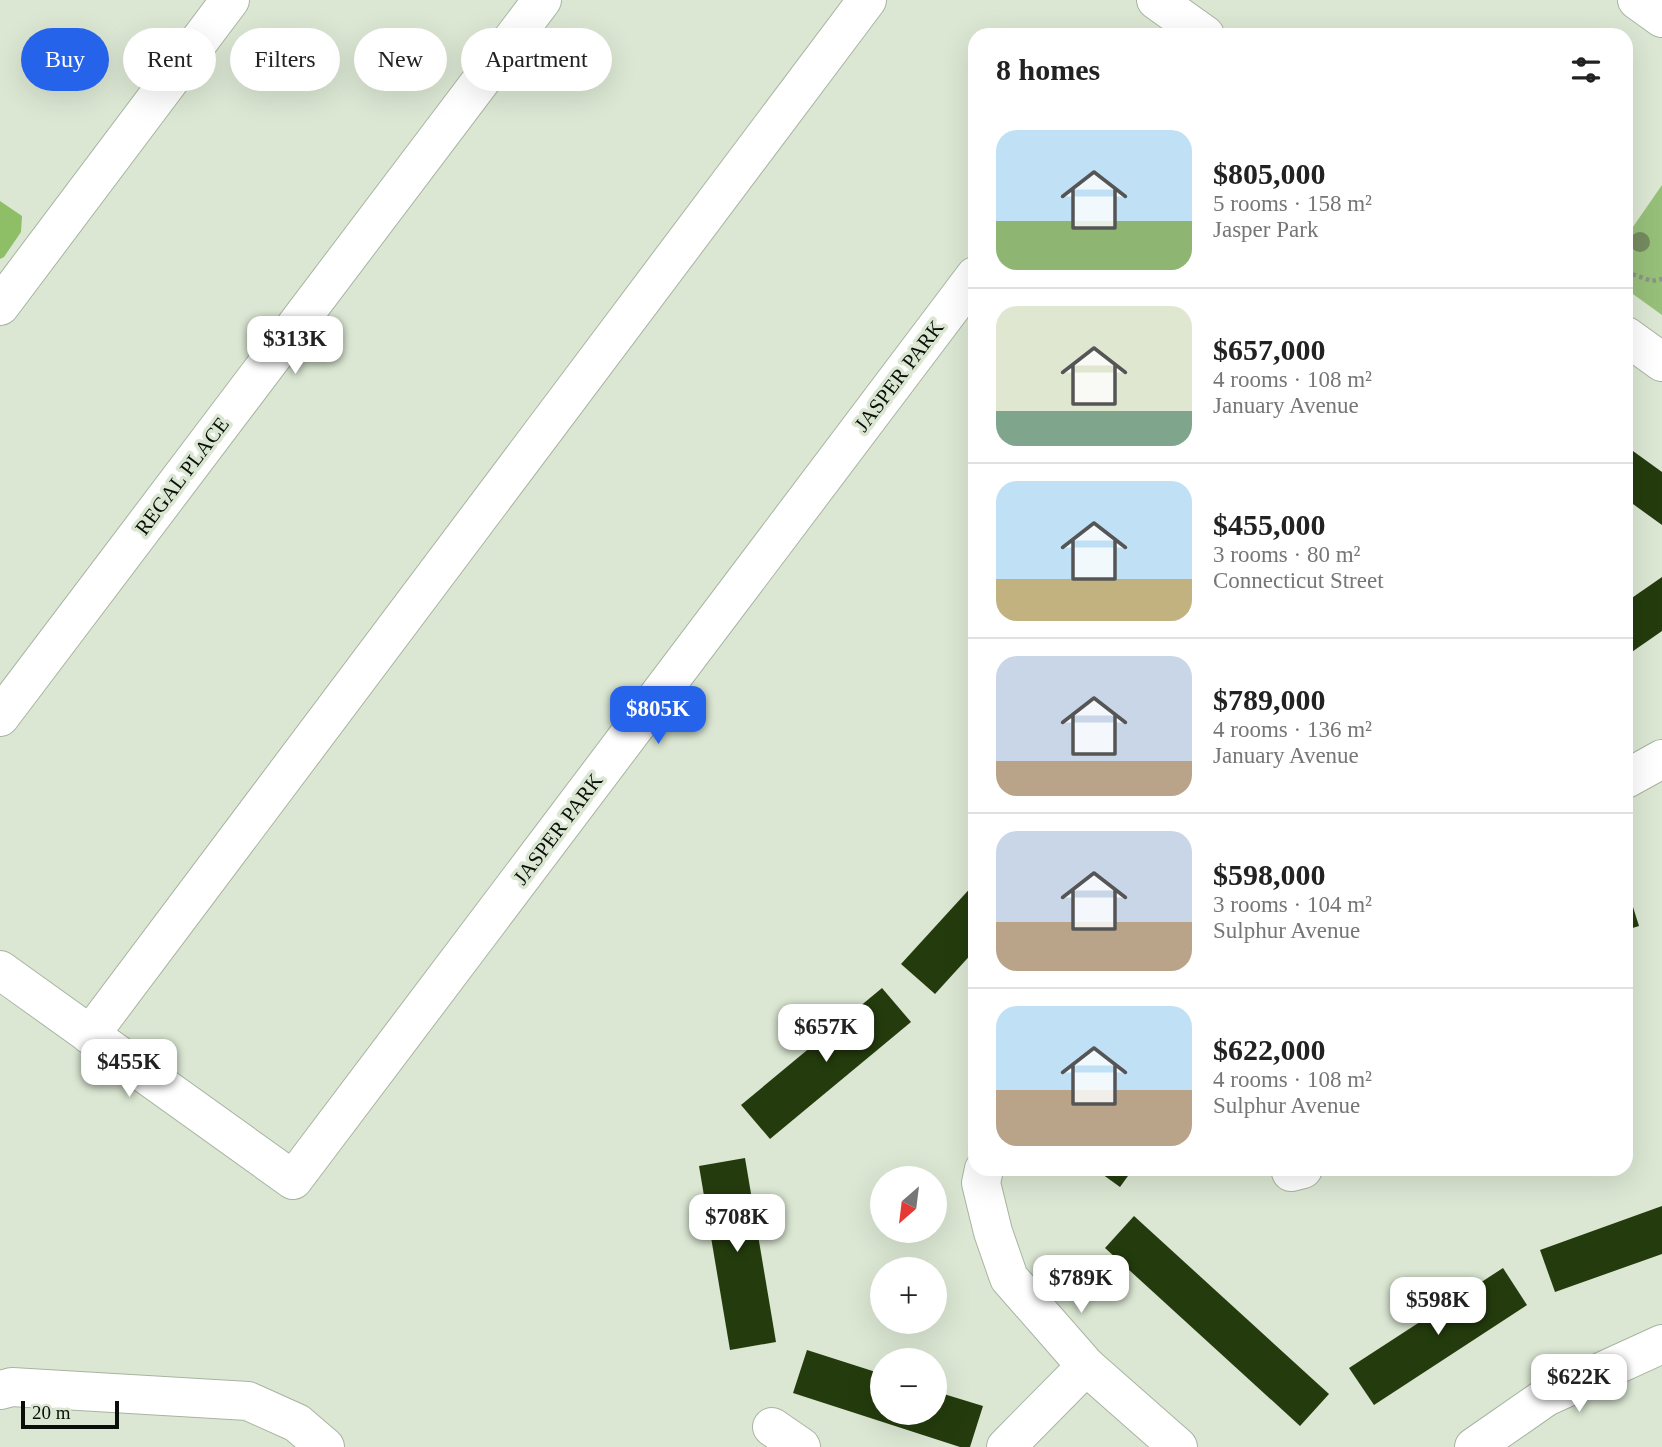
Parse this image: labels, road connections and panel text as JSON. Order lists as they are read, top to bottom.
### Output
{
  "streets": {
    "street": ["JASPER PARK", "REGAL PLACE"]
  },
  "scale_bar": "20 m",
  "north": "bottom left",
  "page": {
    "chip": [
      "Buy",
      "Rent",
      "Filters",
      "New",
      "Apartment"
    ],
    "heading": "8 homes",
    "list": [
      {
        "name": "$805,000",
        "note": "5 rooms · 158 m² · Jasper Park"
      },
      {
        "name": "$657,000",
        "note": "4 rooms · 108 m² · January Avenue"
      },
      {
        "name": "$455,000",
        "note": "3 rooms · 80 m² · Connecticut Street"
      },
      {
        "name": "$789,000",
        "note": "4 rooms · 136 m² · January Avenue"
      },
      {
        "name": "$598,000",
        "note": "3 rooms · 104 m² · Sulphur Avenue"
      },
      {
        "name": "$622,000",
        "note": "4 rooms · 108 m² · Sulphur Avenue"
      }
    ],
    "price": [
      "$313K",
      "$805K",
      "$657K",
      "$455K",
      "$708K",
      "$789K",
      "$598K",
      "$622K"
    ],
    "map_buttons": ["+", "−"],
    "scale": "20 m"
  }
}
